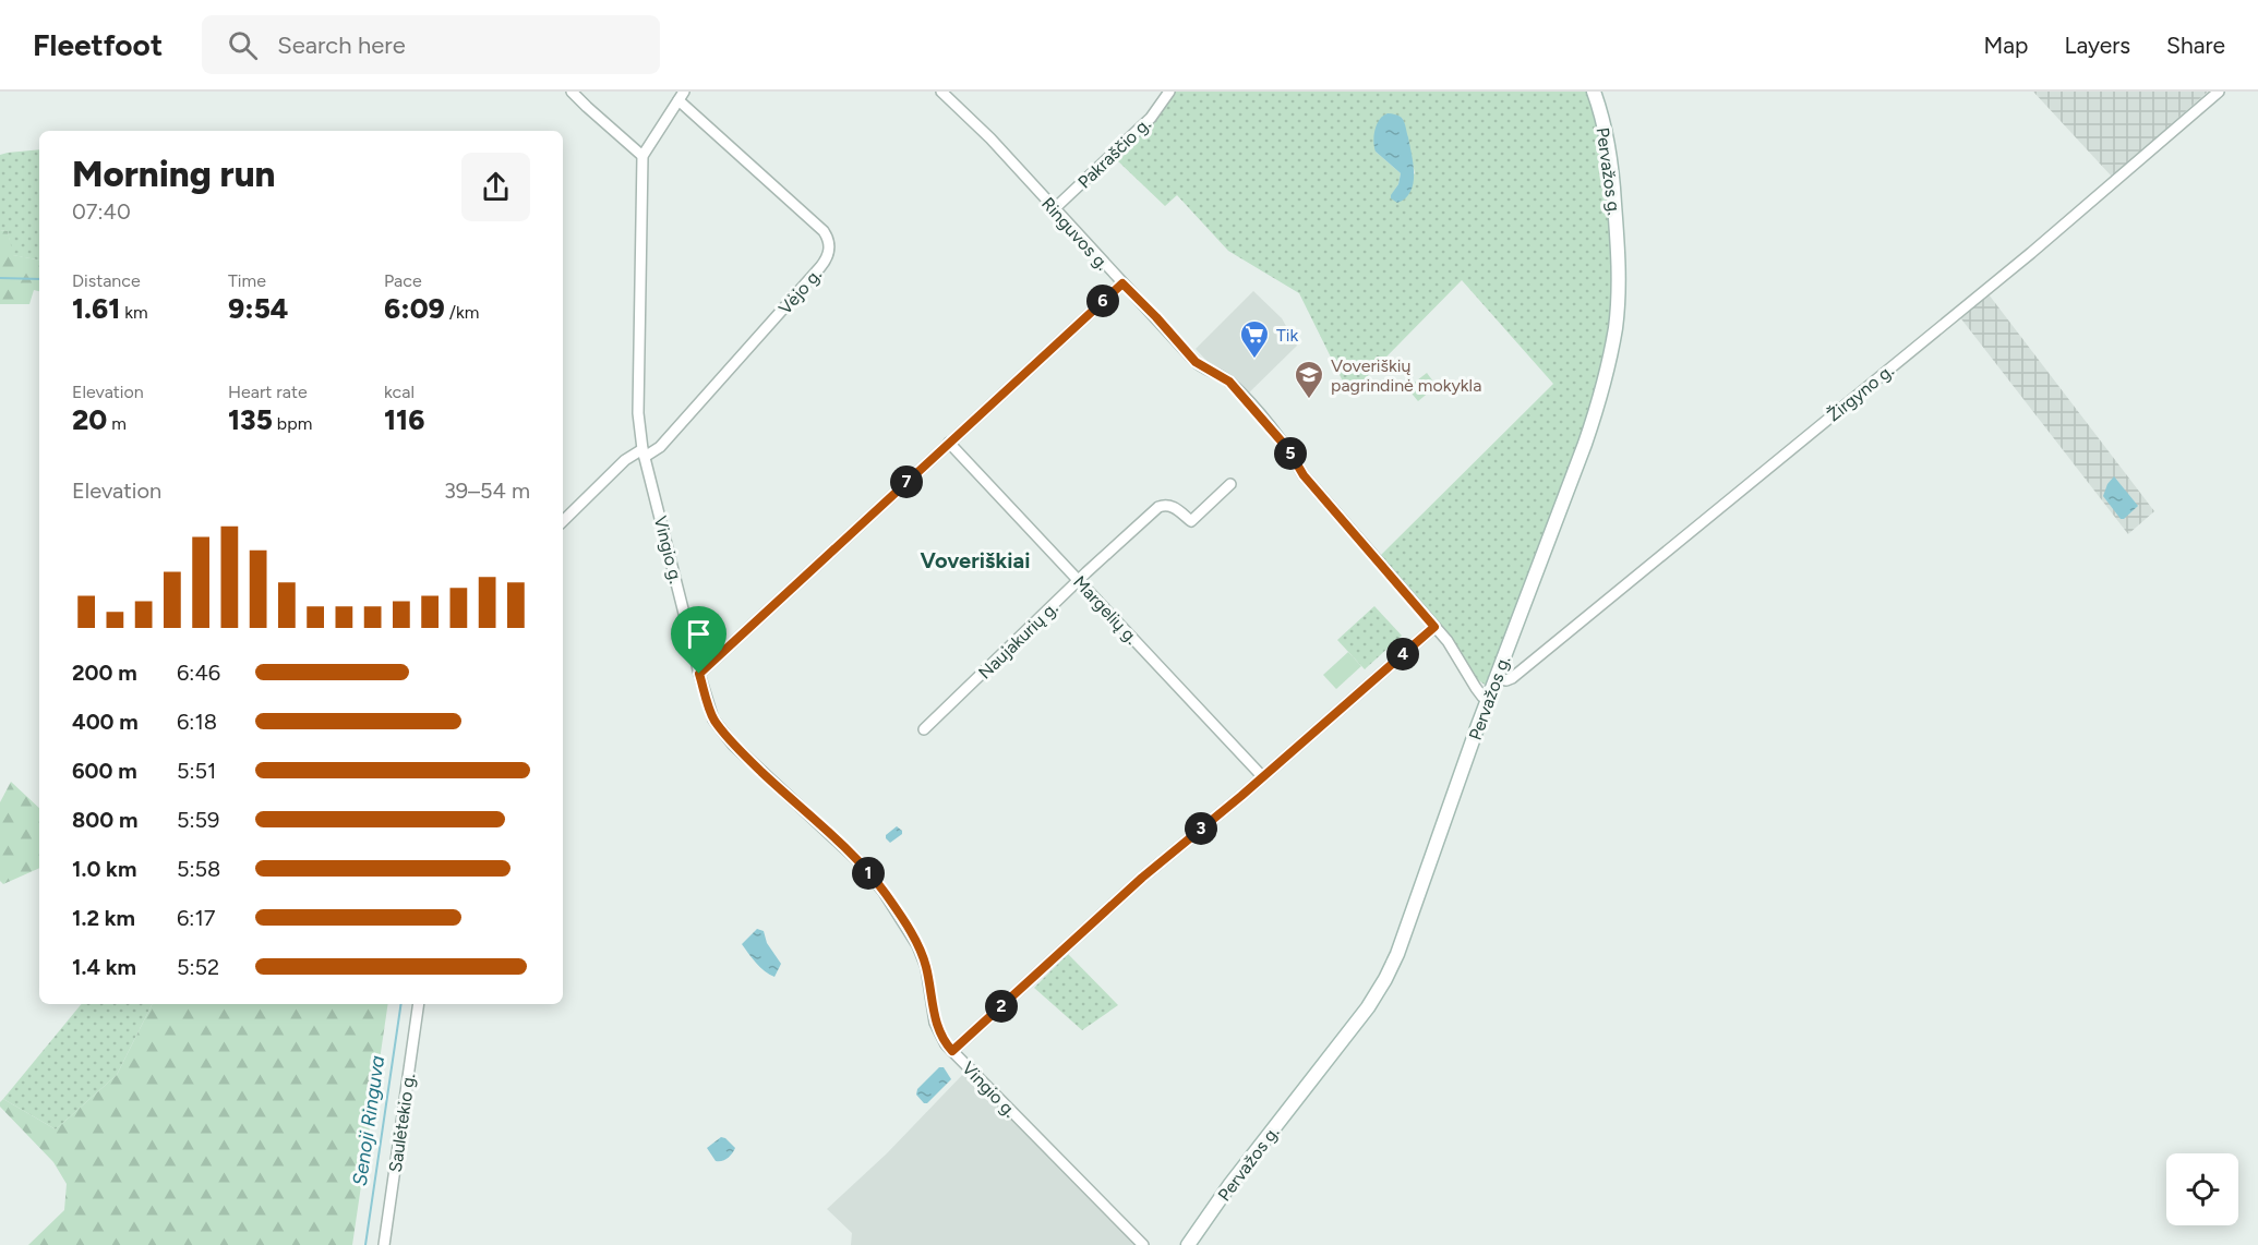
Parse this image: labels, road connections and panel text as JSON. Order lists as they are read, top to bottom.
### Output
{
  "streets": {
    "main road": ["Pervažos g."],
    "street": [
      "Pakraščio g.",
      "Ringuvos g.",
      "Vėjo g.",
      "Žirgyno g.",
      "Vingio g.",
      "Margelių g.",
      "Naujakurių g.",
      "Saulėtekio g."
    ]
  },
  "crossings": [
    ["Pakraščio g.", "Ringuvos g."],
    ["Pervažos g.", "Ringuvos g."],
    ["Pervažos g.", "Žirgyno g."],
    ["Vėjo g.", "Vingio g."],
    ["Margelių g.", "Naujakurių g."]
  ],
  "districts": ["Voveriškiai"],
  "water": ["Senoji Ringuva"],
  "places": {
    "supermarket": ["Tik"],
    "school or university": ["Voveriškių pagrindinė mokykla"]
  },
  "page": {
    "header": "Fleetfoot",
    "search": "Search here",
    "nav": ["Map", "Layers", "Share"],
    "heading": ["Morning run", "07:40"],
    "stats": [
      ["Distance", "1.61 km"],
      ["Time", "9:54"],
      ["Pace", "6:09 /km"],
      ["Elevation", "20 m"],
      ["Heart rate", "135 bpm"],
      ["kcal", "116"]
    ],
    "pins": [
      "6",
      "5",
      "7",
      "4",
      "3",
      "1",
      "2"
    ],
    "chart": ["Elevation", "39–54 m"],
    "list": [
      {
        "name": "200 m",
        "note": "6:46"
      },
      {
        "name": "400 m",
        "note": "6:18"
      },
      {
        "name": "600 m",
        "note": "5:51"
      },
      {
        "name": "800 m",
        "note": "5:59"
      },
      {
        "name": "1.0 km",
        "note": "5:58"
      },
      {
        "name": "1.2 km",
        "note": "6:17"
      },
      {
        "name": "1.4 km",
        "note": "5:52"
      }
    ]
  }
}
